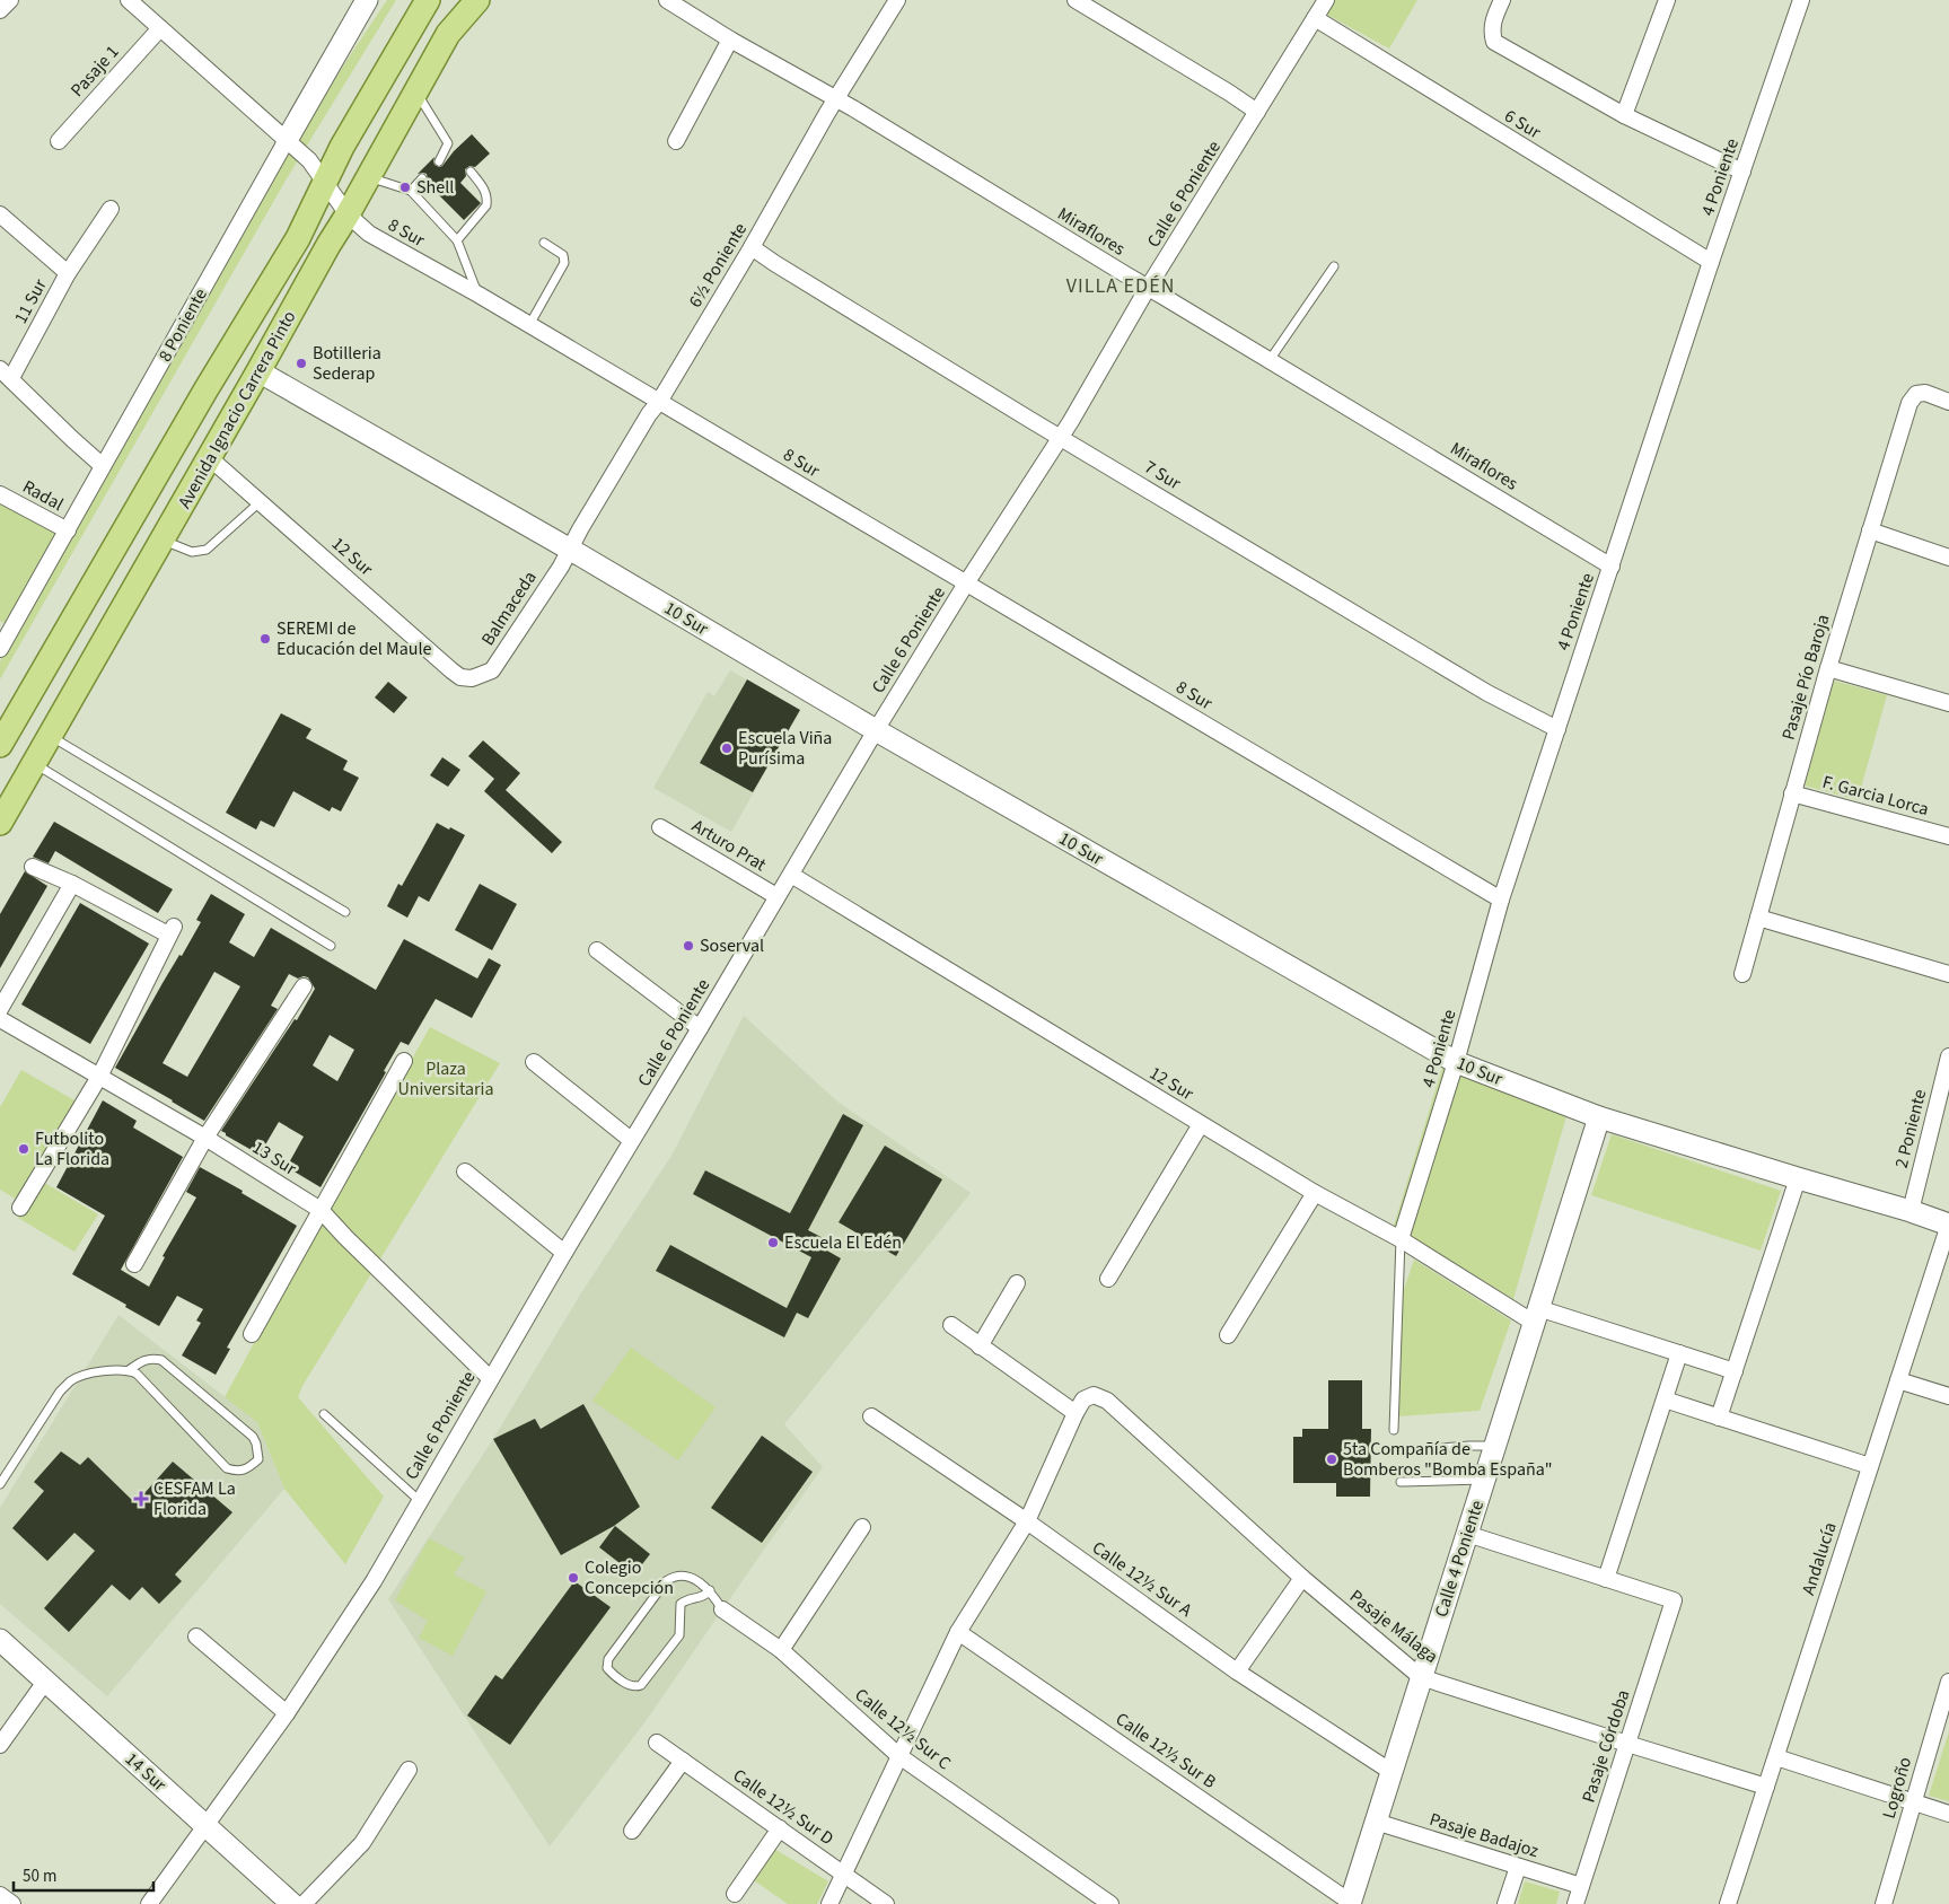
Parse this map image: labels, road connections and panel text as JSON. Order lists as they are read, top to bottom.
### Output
{
  "streets": {
    "main road": ["Avenida Ignacio Carrera Pinto"],
    "street": [
      "Pasaje 1",
      "6 Sur",
      "4 Poniente",
      "Calle 6 Poniente",
      "Miraflores",
      "8 Sur",
      "6½ Poniente",
      "11 Sur",
      "8 Poniente",
      "7 Sur",
      "Radal",
      "12 Sur",
      "Balmaceda",
      "10 Sur",
      "Pasaje Pío Baroja",
      "F. Garcia Lorca",
      "Arturo Prat",
      "2 Poniente",
      "13 Sur",
      "Calle 4 Poniente",
      "Andalucía",
      "Calle 12½ Sur A",
      "Pasaje Málaga",
      "Calle 12½ Sur C",
      "Pasaje Córdoba",
      "Calle 12½ Sur B",
      "14 Sur",
      "Logroño",
      "Calle 12½ Sur D",
      "Pasaje Badajoz"
    ]
  },
  "crossings": [
    ["Pasaje 1", "8 Sur"],
    ["6 Sur", "4 Poniente"],
    ["6 Sur", "Calle 6 Poniente"],
    ["4 Poniente", "Miraflores"],
    ["4 Poniente", "8 Sur"],
    ["4 Poniente", "7 Sur"],
    ["4 Poniente", "12 Sur"],
    ["4 Poniente", "10 Sur"],
    ["Calle 6 Poniente", "Miraflores"],
    ["Calle 6 Poniente", "8 Sur"],
    ["Calle 6 Poniente", "7 Sur"],
    ["Calle 6 Poniente", "12 Sur"],
    ["Calle 6 Poniente", "10 Sur"],
    ["Calle 6 Poniente", "Arturo Prat"],
    ["Calle 6 Poniente", "13 Sur"],
    ["Calle 6 Poniente", "14 Sur"],
    ["Miraflores", "6½ Poniente"],
    ["8 Sur", "6½ Poniente"],
    ["8 Sur", "8 Poniente"],
    ["8 Sur", "Avenida Ignacio Carrera Pinto"],
    ["6½ Poniente", "7 Sur"],
    ["6½ Poniente", "Balmaceda"],
    ["6½ Poniente", "10 Sur"],
    ["8 Poniente", "Radal"],
    ["Avenida Ignacio Carrera Pinto", "12 Sur"],
    ["Avenida Ignacio Carrera Pinto", "10 Sur"],
    ["12 Sur", "Balmaceda"],
    ["12 Sur", "Calle 4 Poniente"],
    ["Balmaceda", "10 Sur"],
    ["10 Sur", "2 Poniente"],
    ["10 Sur", "Calle 4 Poniente"],
    ["10 Sur", "Andalucía"],
    ["Pasaje Pío Baroja", "F. Garcia Lorca"],
    ["Calle 4 Poniente", "Calle 12½ Sur A"],
    ["Calle 4 Poniente", "Pasaje Málaga"],
    ["Calle 4 Poniente", "Calle 12½ Sur B"],
    ["Calle 4 Poniente", "Pasaje Badajoz"],
    ["Andalucía", "Pasaje Málaga"],
    ["Pasaje Málaga", "Pasaje Córdoba"],
    ["Pasaje Córdoba", "Pasaje Badajoz"]
  ],
  "districts": ["VILLA EDÉN"],
  "parks": ["Plaza Universitaria"],
  "places": {
    "other": [
      "Shell",
      "Botilleria Sederap",
      "SEREMI de Educación del Maule",
      "Escuela Viña Purísima",
      "Soserval",
      "Futbolito La Florida",
      "Escuela El Edén",
      "5ta Compañía de Bomberos \"Bomba España\"",
      "Colegio Concepción"
    ],
    "health": ["CESFAM La Florida"]
  },
  "scale_bar": "50 m"
}
